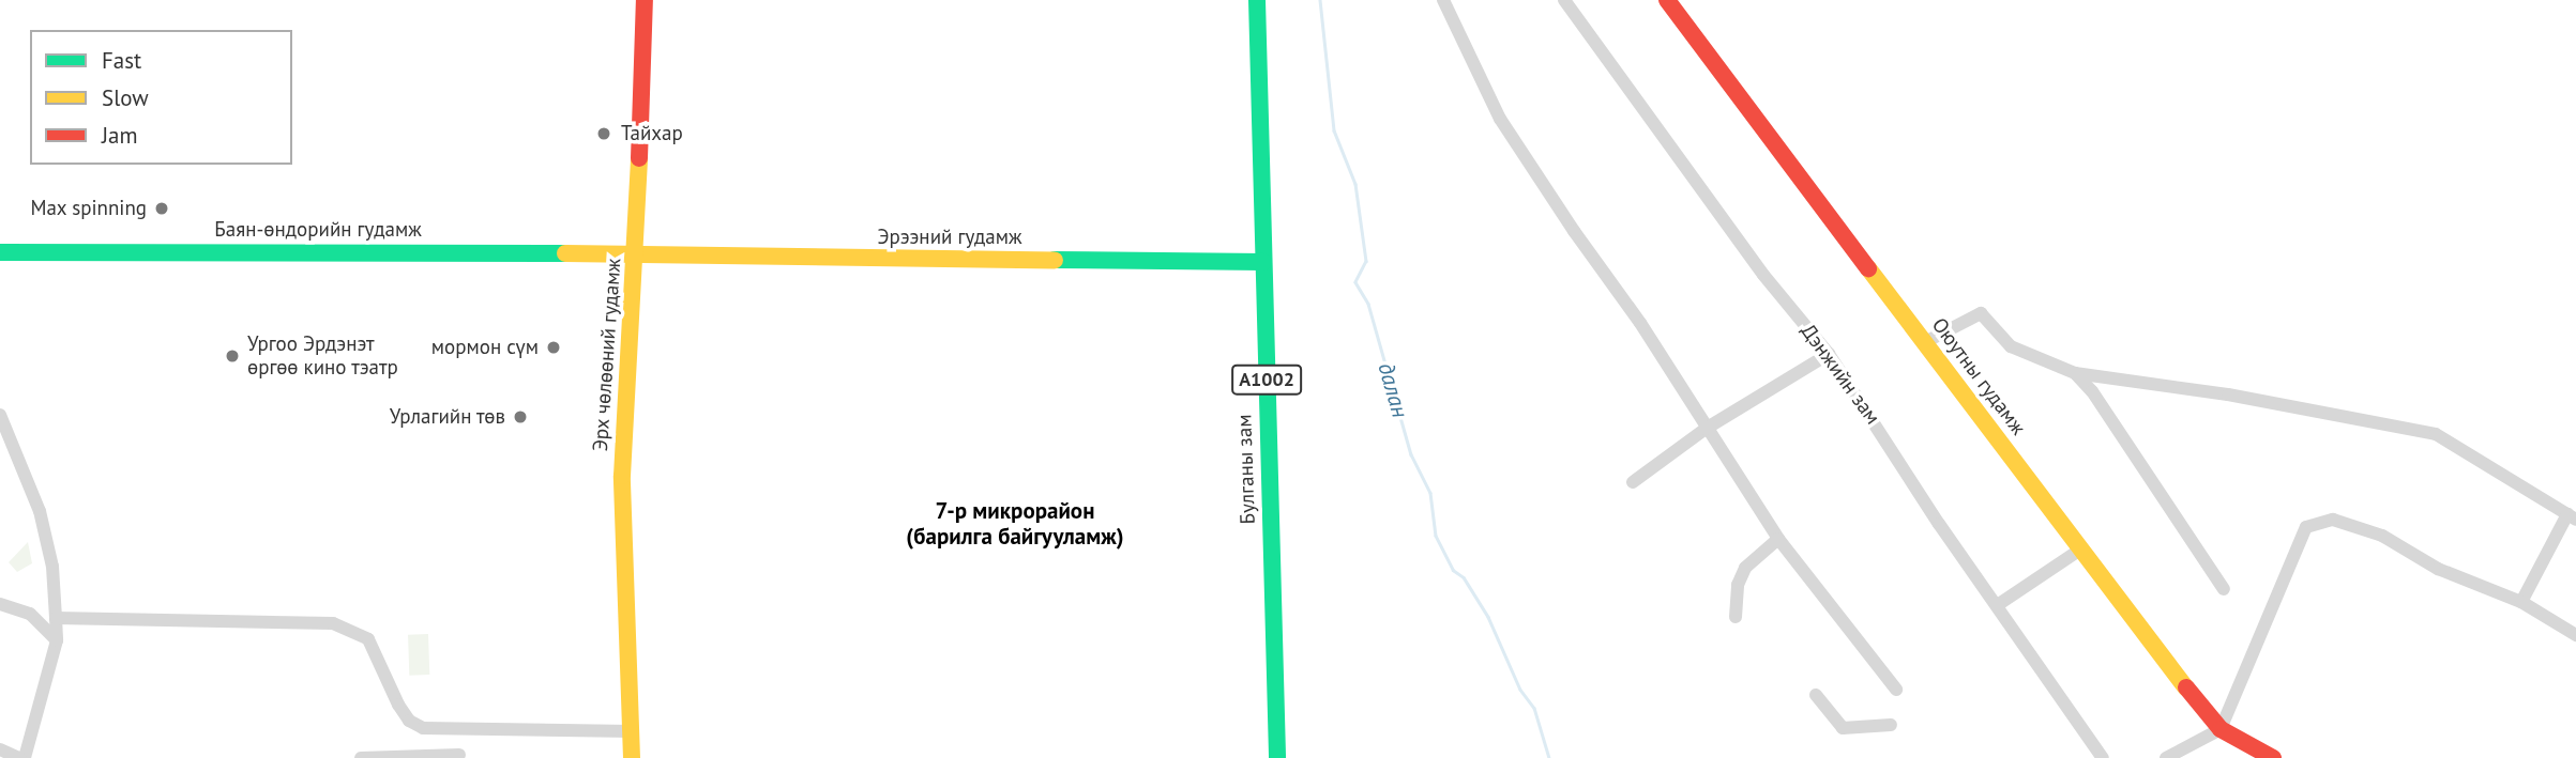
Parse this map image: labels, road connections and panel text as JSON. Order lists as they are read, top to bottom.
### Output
{
  "streets": {
    "main road": [
      "Баян-өндорийн гудамж",
      "Эрээний гудамж",
      "Эрх чөлөөний гудамж",
      "Оюутны гудамж",
      "A1002",
      "Булганы зам"
    ],
    "street": ["Дэнжийн зам"]
  },
  "crossings": [
    ["Баян-өндорийн гудамж", "Эрээний гудамж"],
    ["Баян-өндорийн гудамж", "Эрх чөлөөний гудамж"],
    ["Эрээний гудамж", "Эрх чөлөөний гудамж"],
    ["Эрээний гудамж", "Булганы зам"]
  ],
  "districts": ["7-р микрорайон (барилга байгууламж)"],
  "water": ["далан"],
  "places": [
    "Тайхар",
    "Max spinning",
    "мормон сүм",
    "Ургоо Эрдэнэт өргөө кино тэатр",
    "Урлагийн төв"
  ],
  "legend": ["Fast", "Slow", "Jam"]
}
